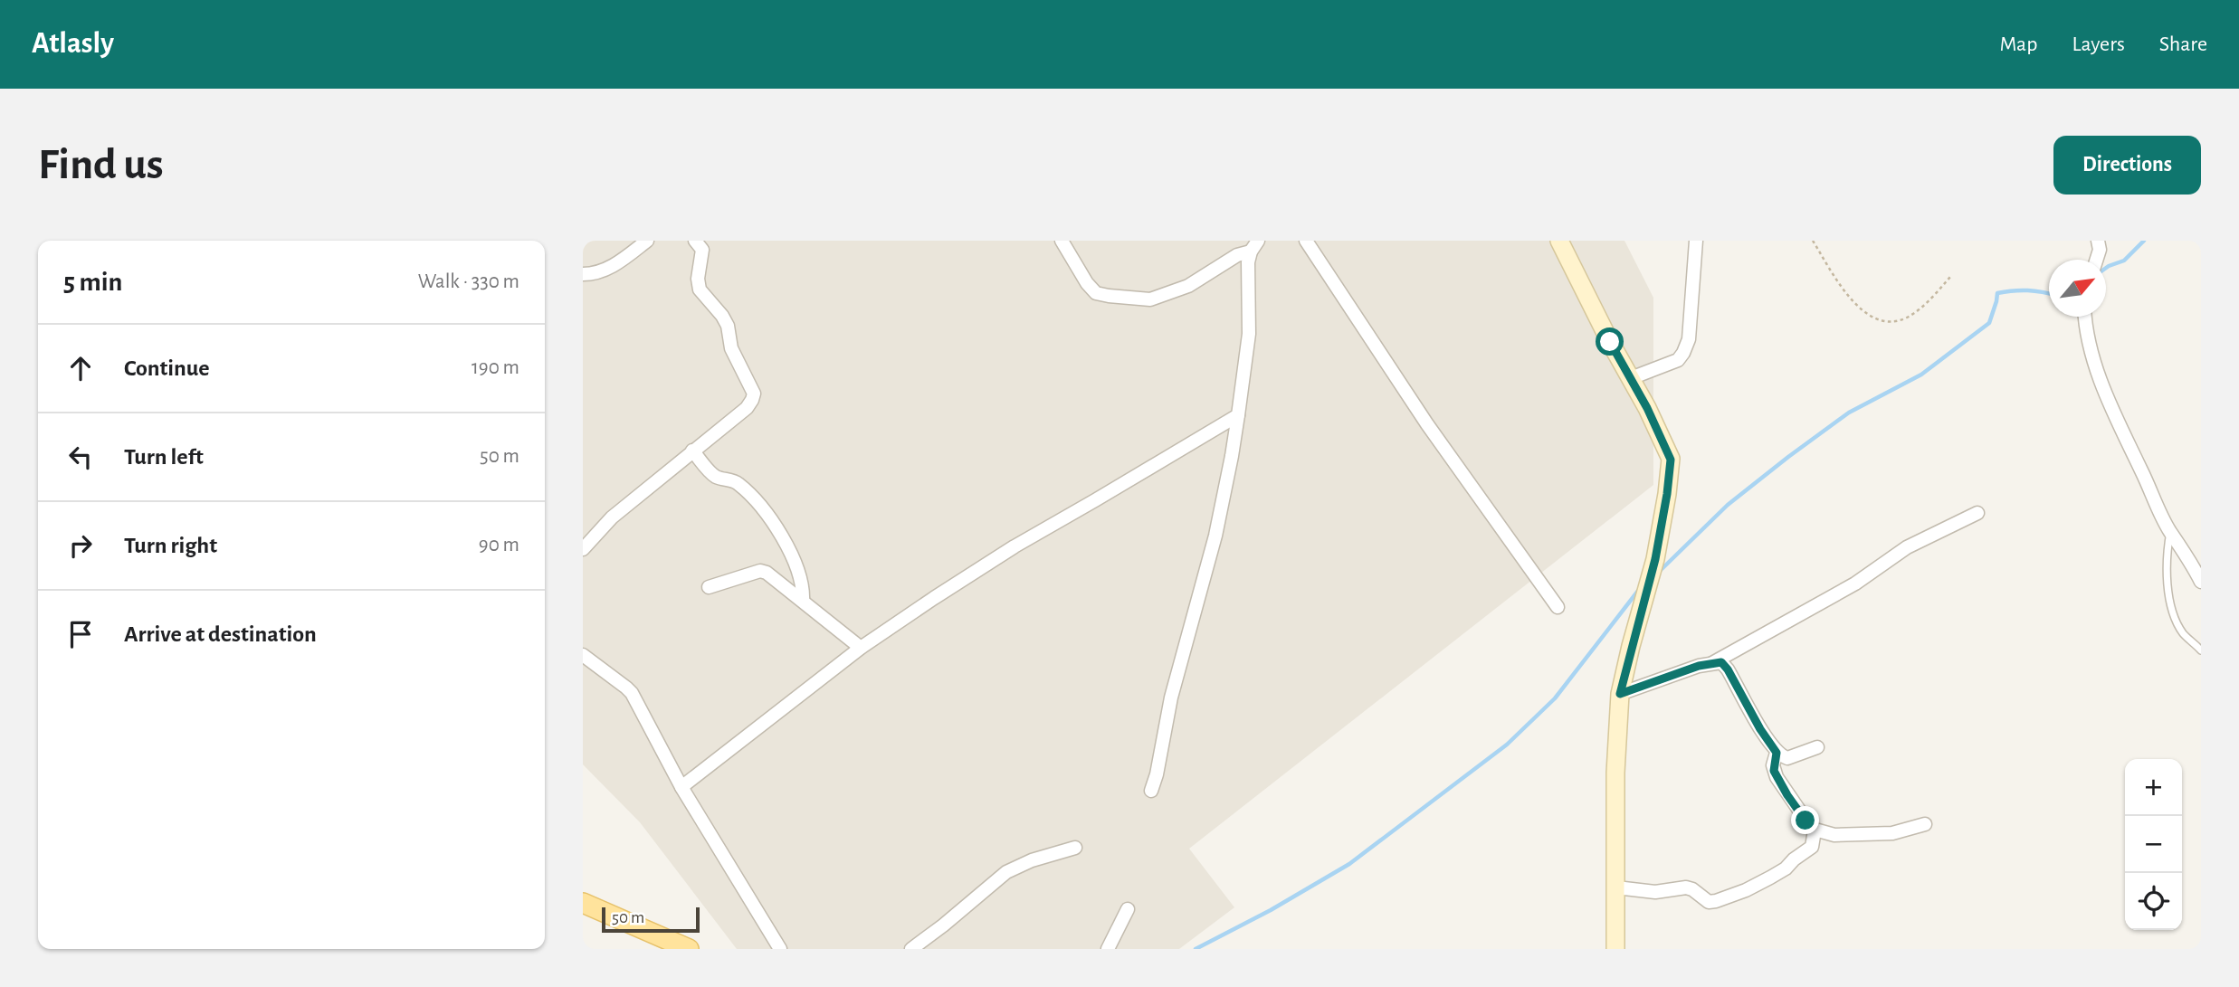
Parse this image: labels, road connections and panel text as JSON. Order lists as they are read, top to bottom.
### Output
{
  "scale_bar": "50 m",
  "north": "top right",
  "page": {
    "header": "Atlasly",
    "nav": ["Map", "Layers", "Share"],
    "buttons": "Directions",
    "title": "Find us",
    "heading": ["5 min", "Walk · 330 m"],
    "list": [
      ["Continue", "190 m"],
      ["Turn left", "50 m"],
      ["Turn right", "90 m"],
      "Arrive at destination"
    ],
    "map_buttons": ["+", "−"],
    "scale": "50 m"
  }
}
